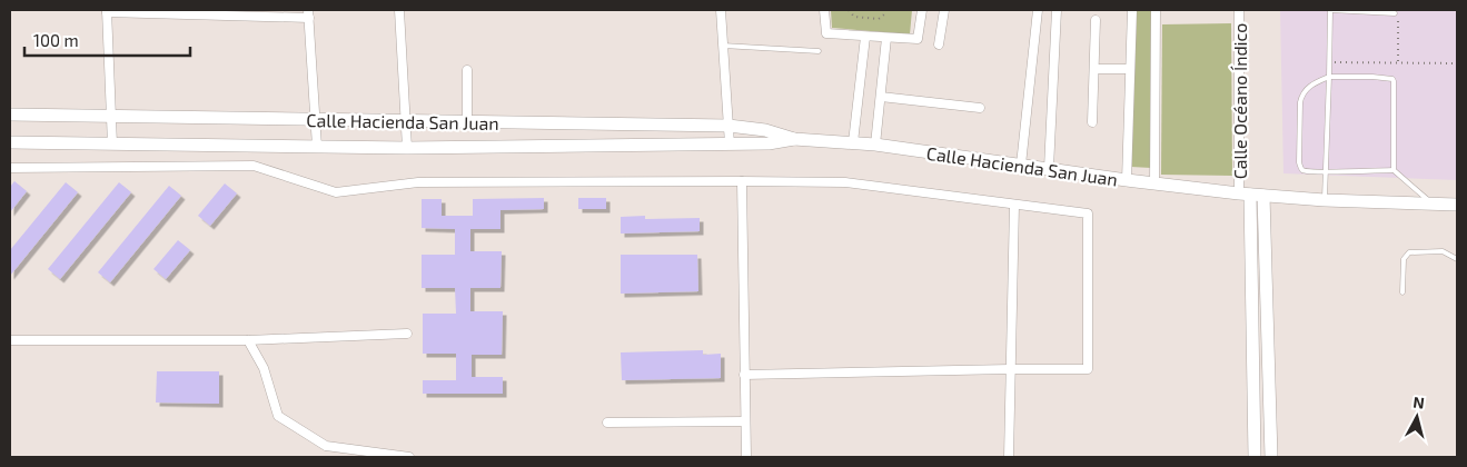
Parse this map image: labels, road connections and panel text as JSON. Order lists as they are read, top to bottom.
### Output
{
  "streets": {
    "main road": ["Calle Hacienda San Juan"],
    "street": ["Calle Océano Índico"]
  },
  "crossings": [
    ["Calle Océano Índico", "Calle Hacienda San Juan"]
  ],
  "scale_bar": "100 m",
  "north": "top"
}
